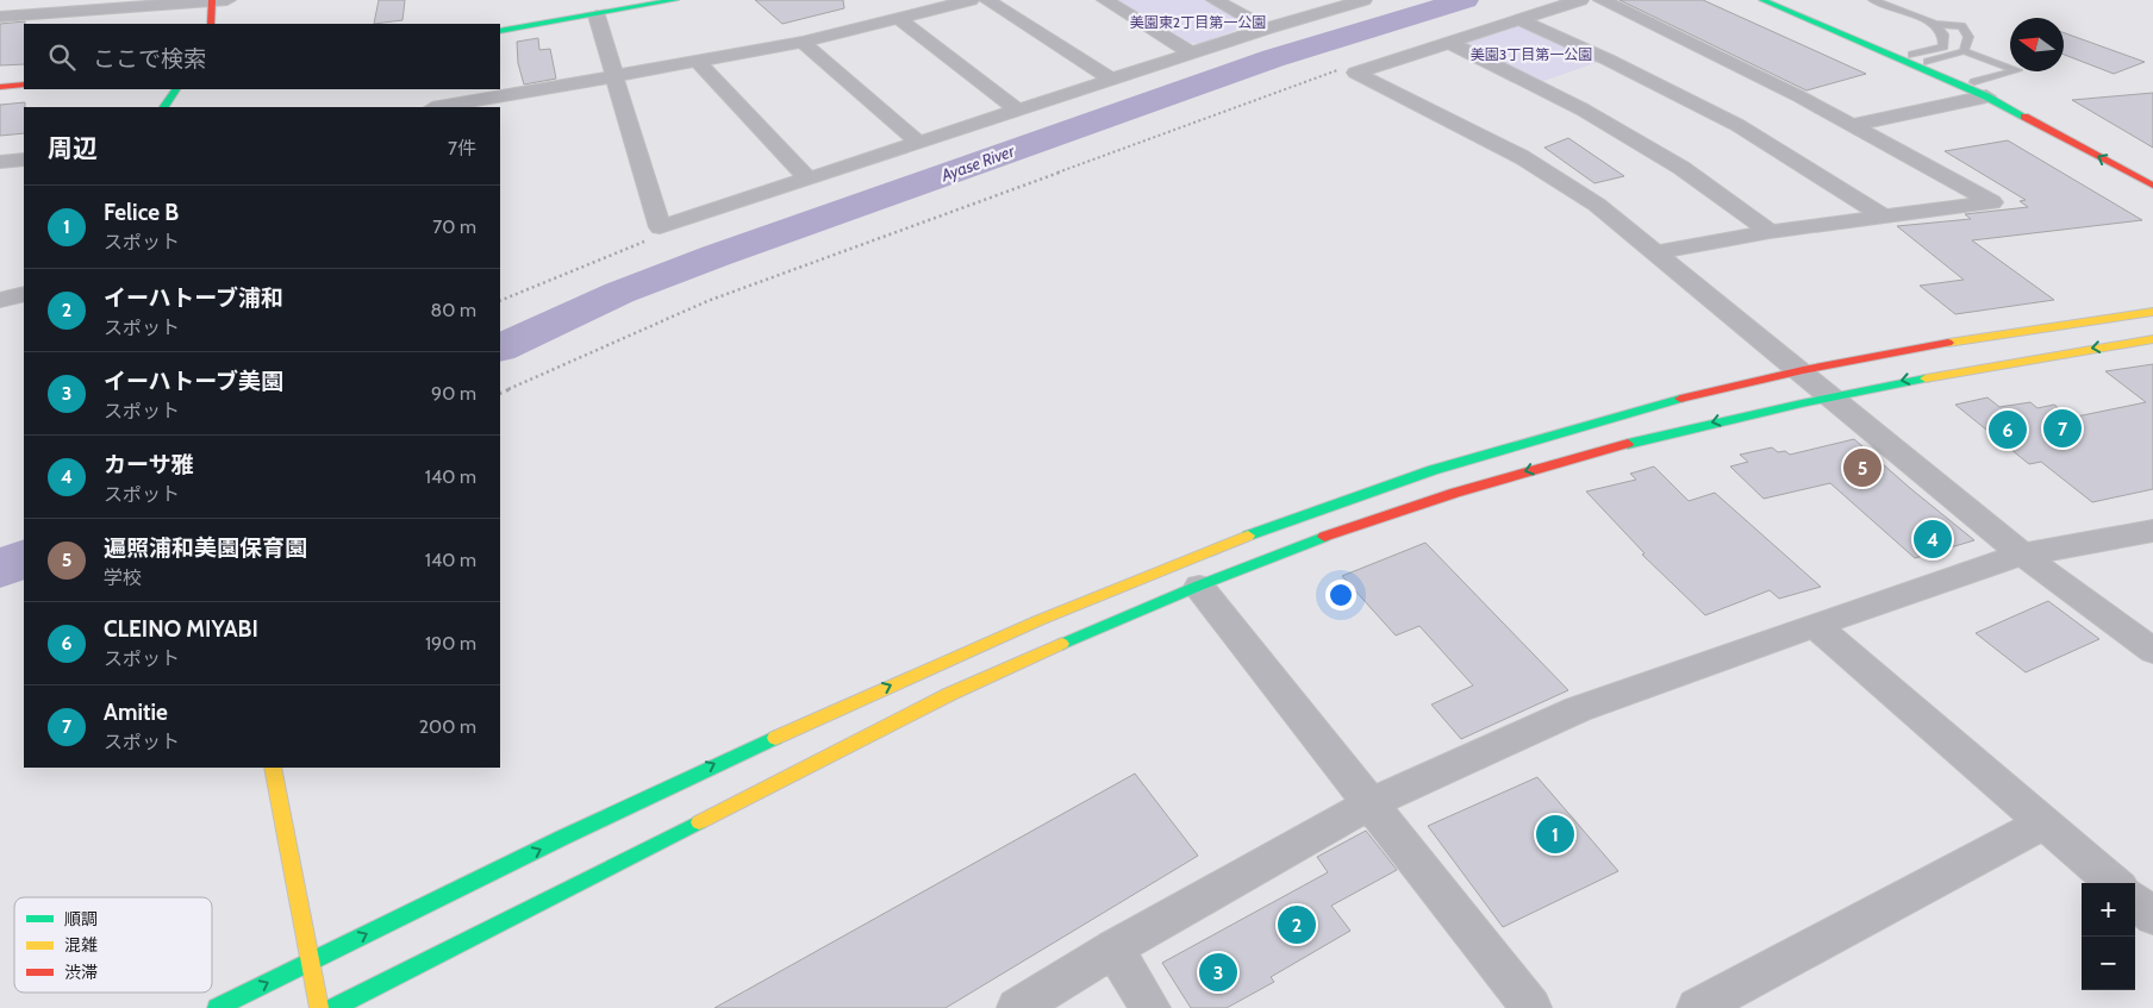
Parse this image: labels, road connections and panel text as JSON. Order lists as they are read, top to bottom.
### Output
{
  "water": ["Ayase River"],
  "parks": ["美園東2丁目第一公園", "美園3丁目第一公園"],
  "legend": ["順調", "混雑", "渋滞"],
  "north": "left",
  "page": {
    "search": "ここで検索",
    "heading": ["周辺", "7件"],
    "list": [
      {
        "mark": "1",
        "name": "Felice B",
        "note": "スポット",
        "value": "70 m"
      },
      {
        "mark": "2",
        "name": "イーハトーブ浦和",
        "note": "スポット",
        "value": "80 m"
      },
      {
        "mark": "3",
        "name": "イーハトーブ美園",
        "note": "スポット",
        "value": "90 m"
      },
      {
        "mark": "4",
        "name": "カーサ雅",
        "note": "スポット",
        "value": "140 m"
      },
      {
        "mark": "5",
        "name": "遍照浦和美園保育園",
        "note": "学校",
        "value": "140 m"
      },
      {
        "mark": "6",
        "name": "CLEINO MIYABI",
        "note": "スポット",
        "value": "190 m"
      },
      {
        "mark": "7",
        "name": "Amitie",
        "note": "スポット",
        "value": "200 m"
      }
    ],
    "pins": [
      "7",
      "6",
      "5",
      "4",
      "1",
      "2",
      "3"
    ],
    "map_buttons": ["+", "−"]
  }
}
